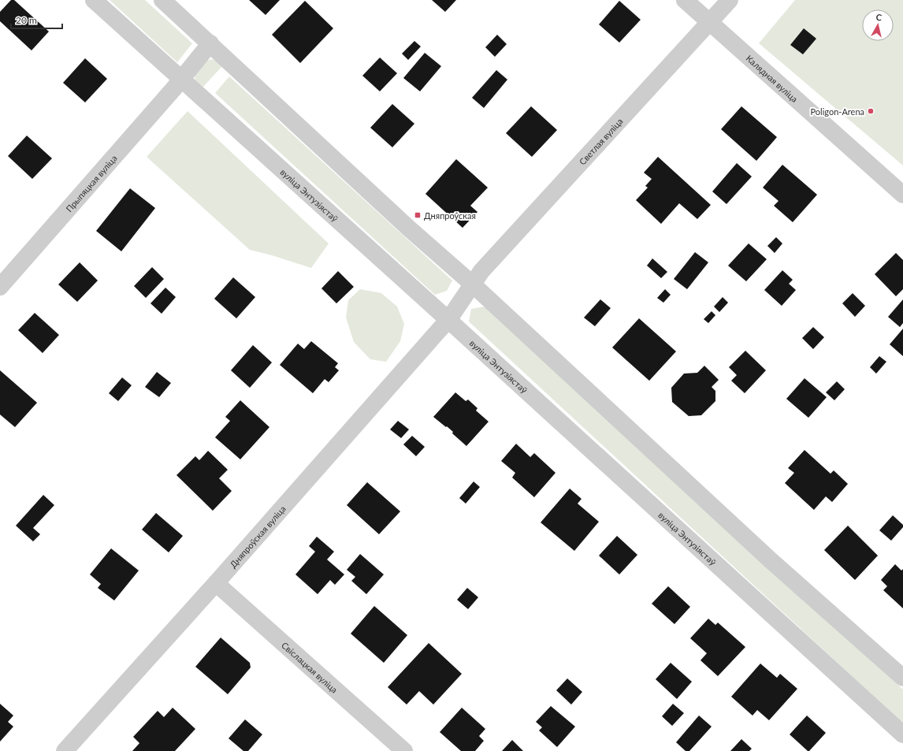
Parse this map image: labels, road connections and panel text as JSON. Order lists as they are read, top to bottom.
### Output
{
  "streets": {
    "street": [
      "Калядная вуліца",
      "Светлая вуліца",
      "Прыпяцкая вуліца",
      "вуліца Энтузіястаў",
      "Дняпроўская вуліца",
      "Свіслацкая вуліца"
    ]
  },
  "crossings": [
    ["Калядная вуліца", "Светлая вуліца"],
    ["Светлая вуліца", "вуліца Энтузіястаў"],
    ["Светлая вуліца", "Дняпроўская вуліца"],
    ["Прыпяцкая вуліца", "вуліца Энтузіястаў"],
    ["вуліца Энтузіястаў", "Дняпроўская вуліца"],
    ["Дняпроўская вуліца", "Свіслацкая вуліца"]
  ],
  "places": {
    "other": ["Poligon-Arena"],
    "transit": ["Дняпроўская"]
  },
  "scale_bar": "20 m",
  "north": "top"
}
